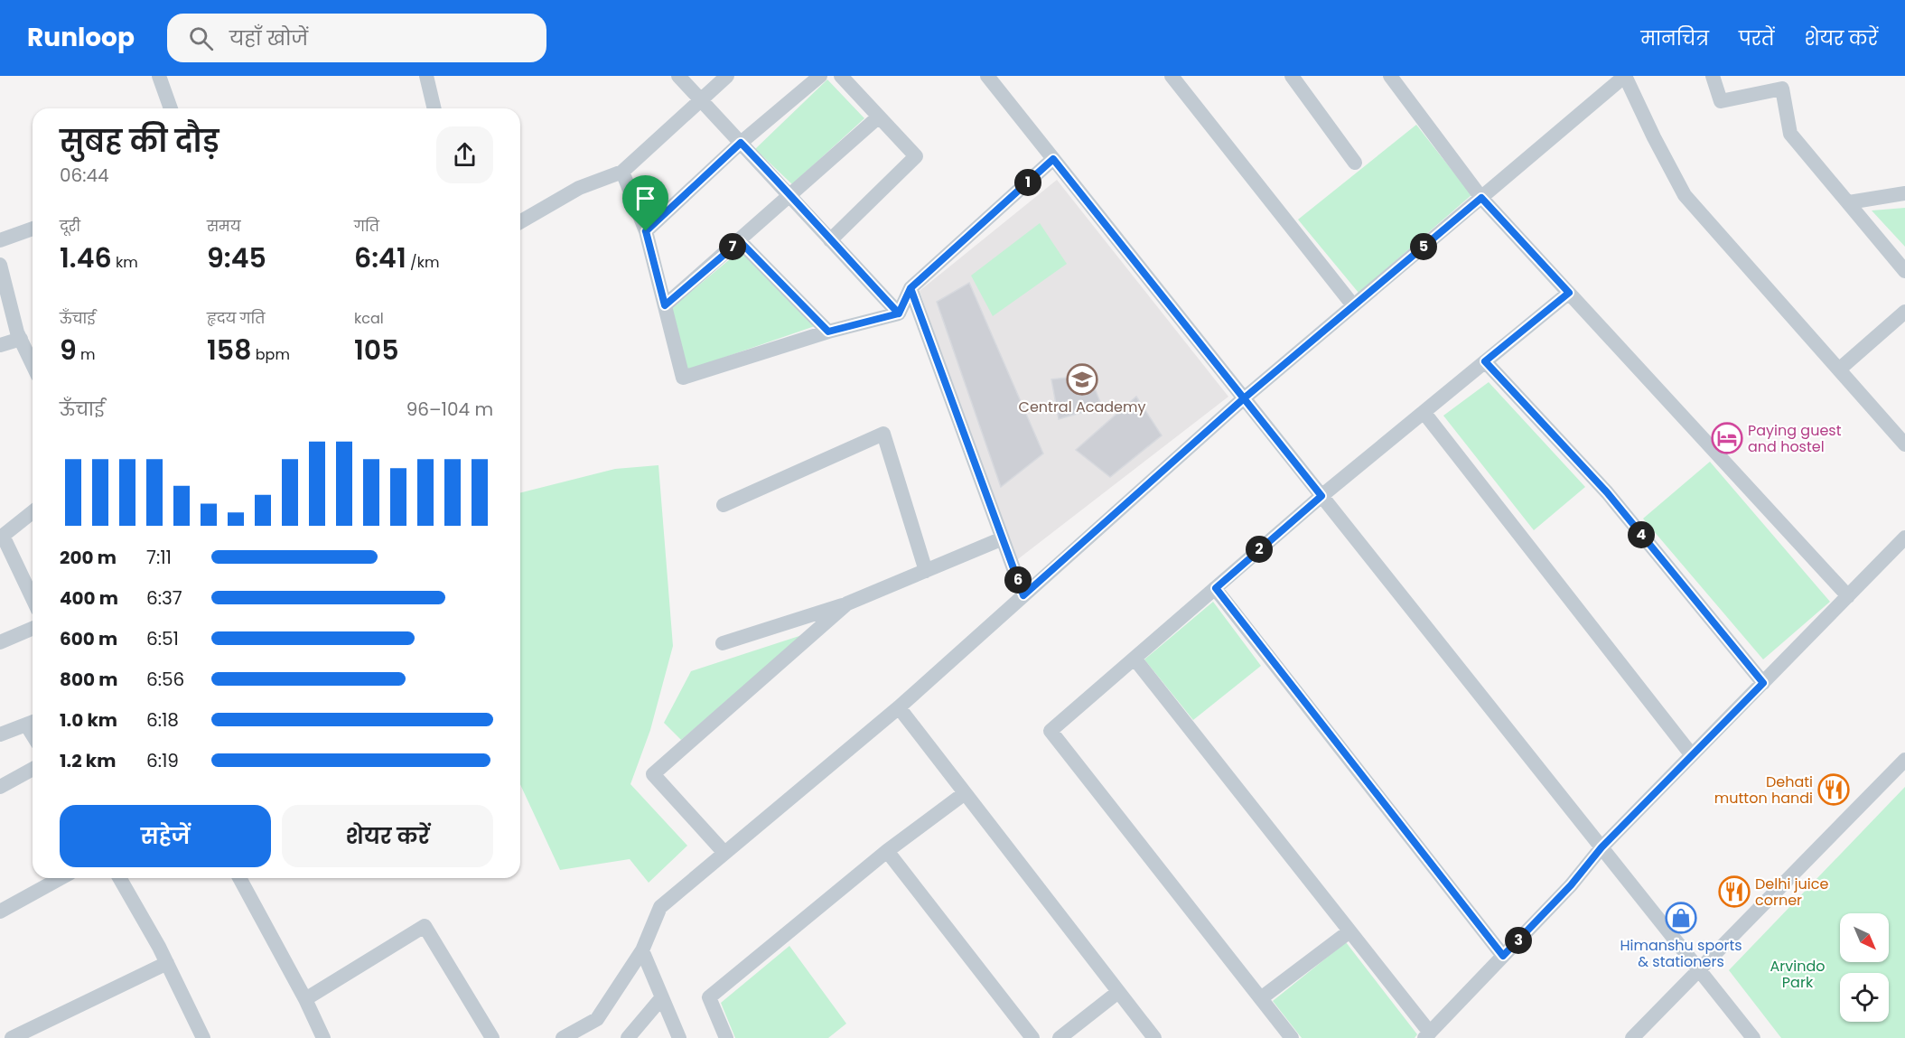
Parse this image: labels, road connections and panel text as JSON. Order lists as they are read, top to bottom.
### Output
{
  "parks": ["Arvindo Park"],
  "places": {
    "school or university": ["Central Academy"],
    "hotel": ["Paying guest and hostel"],
    "restaurant": ["Dehati mutton handi", "Delhi juice corner"],
    "shop": ["Himanshu sports & stationers"]
  },
  "north": "bottom right",
  "page": {
    "header": "Runloop",
    "search": "यहाँ खोजें",
    "nav": ["मानचित्र", "परतें", "शेयर करें"],
    "heading": ["सुबह की दौड़", "06:44"],
    "pins": [
      "1",
      "5",
      "7",
      "4",
      "2",
      "6",
      "3"
    ],
    "stats": [
      ["दूरी", "1.46 km"],
      ["समय", "9:45"],
      ["गति", "6:41 /km"],
      ["ऊँचाई", "9 m"],
      ["हृदय गति", "158 bpm"],
      ["kcal", "105"]
    ],
    "chart": ["ऊँचाई", "96–104 m"],
    "list": [
      {
        "name": "200 m",
        "note": "7:11"
      },
      {
        "name": "400 m",
        "note": "6:37"
      },
      {
        "name": "600 m",
        "note": "6:51"
      },
      {
        "name": "800 m",
        "note": "6:56"
      },
      {
        "name": "1.0 km",
        "note": "6:18"
      },
      {
        "name": "1.2 km",
        "note": "6:19"
      }
    ],
    "buttons": ["सहेजें", "शेयर करें"]
  }
}
